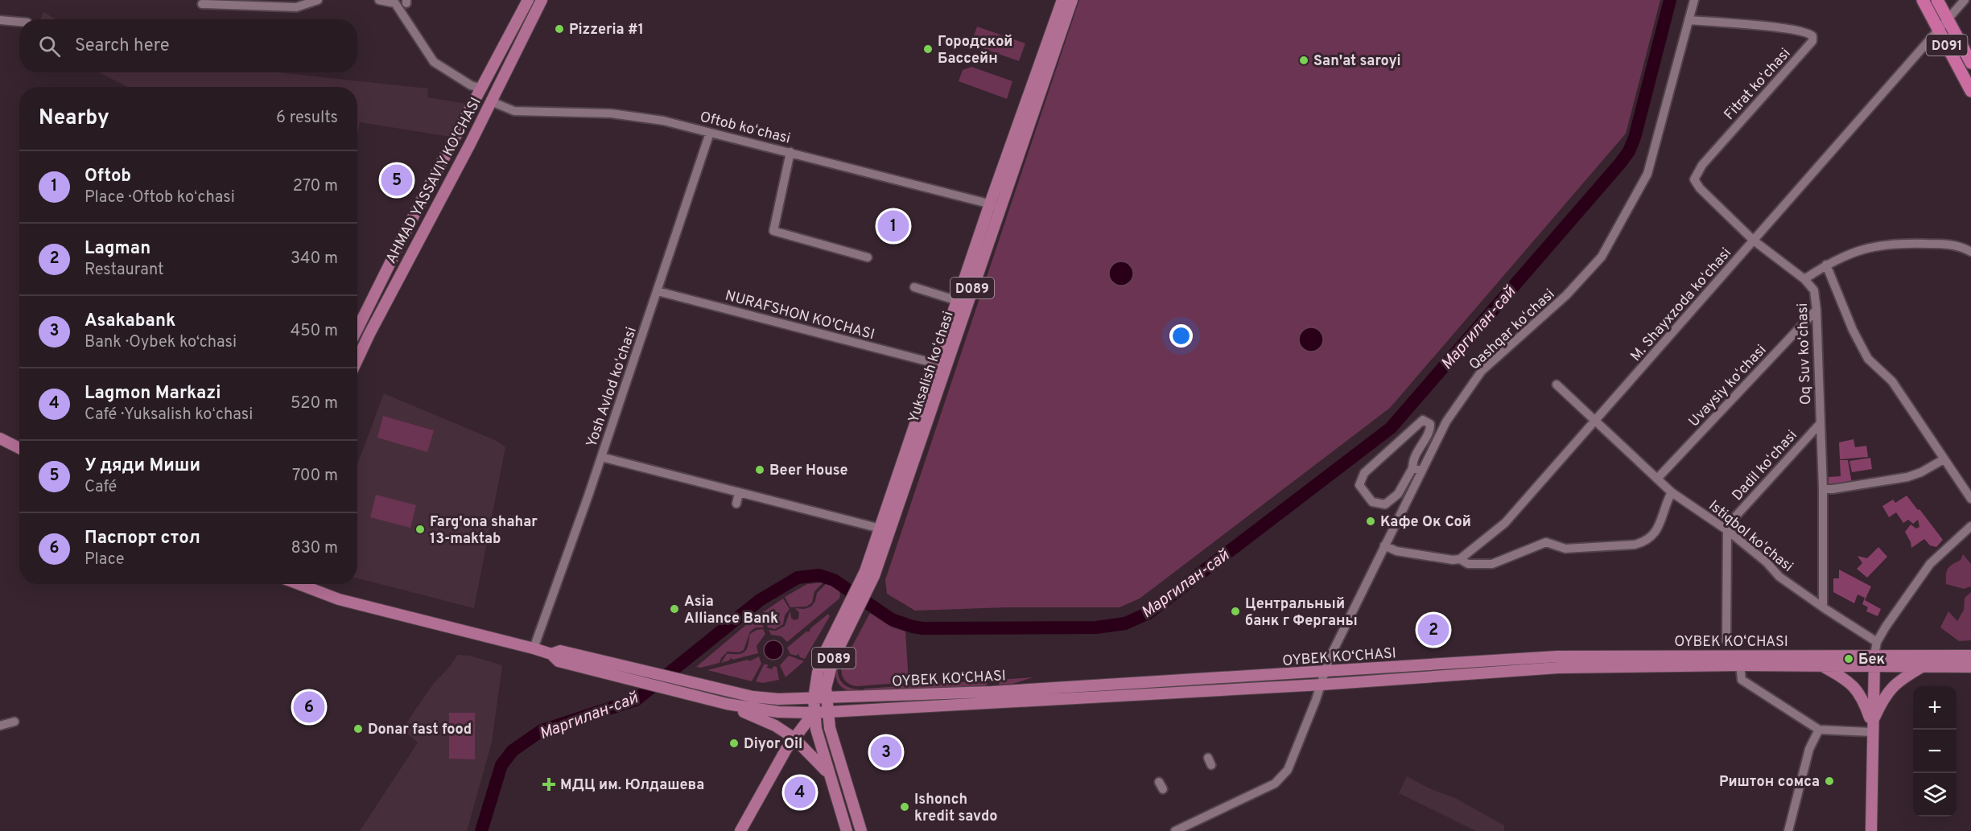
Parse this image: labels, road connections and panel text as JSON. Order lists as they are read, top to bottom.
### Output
{
  "streets": {
    "highway": ["D091"],
    "main road": [
      "AHMAD YASSAVIY KO'CHASI",
      "D089",
      "Yuksalish koʻchasi",
      "OYBEK KO‘CHASI"
    ],
    "street": [
      "Fitrat koʻchasi",
      "Oftob koʻchasi",
      "M. Shayxzoda koʻchasi",
      "NURAFSHON KO'CHASI",
      "Qashqar koʻchasi",
      "Oq Suv koʻchasi",
      "Uvaysiy koʻchasi",
      "Yosh Avlod koʻchasi",
      "Dadil koʻchasi",
      "Istiqbol koʻchasi"
    ]
  },
  "crossings": [
    ["D091", "M. Shayxzoda koʻchasi"],
    ["Fitrat koʻchasi", "M. Shayxzoda koʻchasi"],
    ["Fitrat koʻchasi", "Qashqar koʻchasi"],
    ["Oftob koʻchasi", "AHMAD YASSAVIY KO'CHASI"],
    ["Oftob koʻchasi", "Yuksalish koʻchasi"],
    ["Oftob koʻchasi", "Yosh Avlod koʻchasi"],
    ["M. Shayxzoda koʻchasi", "Istiqbol koʻchasi"],
    ["NURAFSHON KO'CHASI", "Yuksalish koʻchasi"],
    ["NURAFSHON KO'CHASI", "Yosh Avlod koʻchasi"],
    ["Qashqar koʻchasi", "OYBEK KO‘CHASI"],
    ["Oq Suv koʻchasi", "Uvaysiy koʻchasi"],
    ["Oq Suv koʻchasi", "Dadil koʻchasi"],
    ["Oq Suv koʻchasi", "Istiqbol koʻchasi"],
    ["Yuksalish koʻchasi", "OYBEK KO‘CHASI"],
    ["Uvaysiy koʻchasi", "Istiqbol koʻchasi"],
    ["Dadil koʻchasi", "Istiqbol koʻchasi"]
  ],
  "water": ["Маргилан-сай"],
  "places": {
    "other": [
      "Pizzeria #1",
      "Городской Бассейн",
      "San'at saroyi",
      "Beer House",
      "Кафе Ок Сой",
      "Farg'ona shahar 13-maktab",
      "Asia Alliance Bank",
      "Центральный банк г Ферганы",
      "Бек",
      "Donar fast food",
      "Diyor Oil",
      "Риштон сомса",
      "Ishonch kredit savdo"
    ],
    "health": ["МДЦ им. Юлдашева"]
  },
  "page": {
    "search": "Search here",
    "heading": ["Nearby", "6 results"],
    "list": [
      {
        "mark": "1",
        "name": "Oftob",
        "note": "Place · Oftob koʻchasi",
        "value": "270 m"
      },
      {
        "mark": "2",
        "name": "Lagman",
        "note": "Restaurant",
        "value": "340 m"
      },
      {
        "mark": "3",
        "name": "Asakabank",
        "note": "Bank · Oybek ko‘chasi",
        "value": "450 m"
      },
      {
        "mark": "4",
        "name": "Lagmon Markazi",
        "note": "Café · Yuksalish koʻchasi",
        "value": "520 m"
      },
      {
        "mark": "5",
        "name": "У дяди Миши",
        "note": "Café",
        "value": "700 m"
      },
      {
        "mark": "6",
        "name": "Паспорт стол",
        "note": "Place",
        "value": "830 m"
      }
    ],
    "pins": [
      "5",
      "1",
      "2",
      "6",
      "3",
      "4"
    ],
    "map_buttons": ["+", "−"]
  }
}
